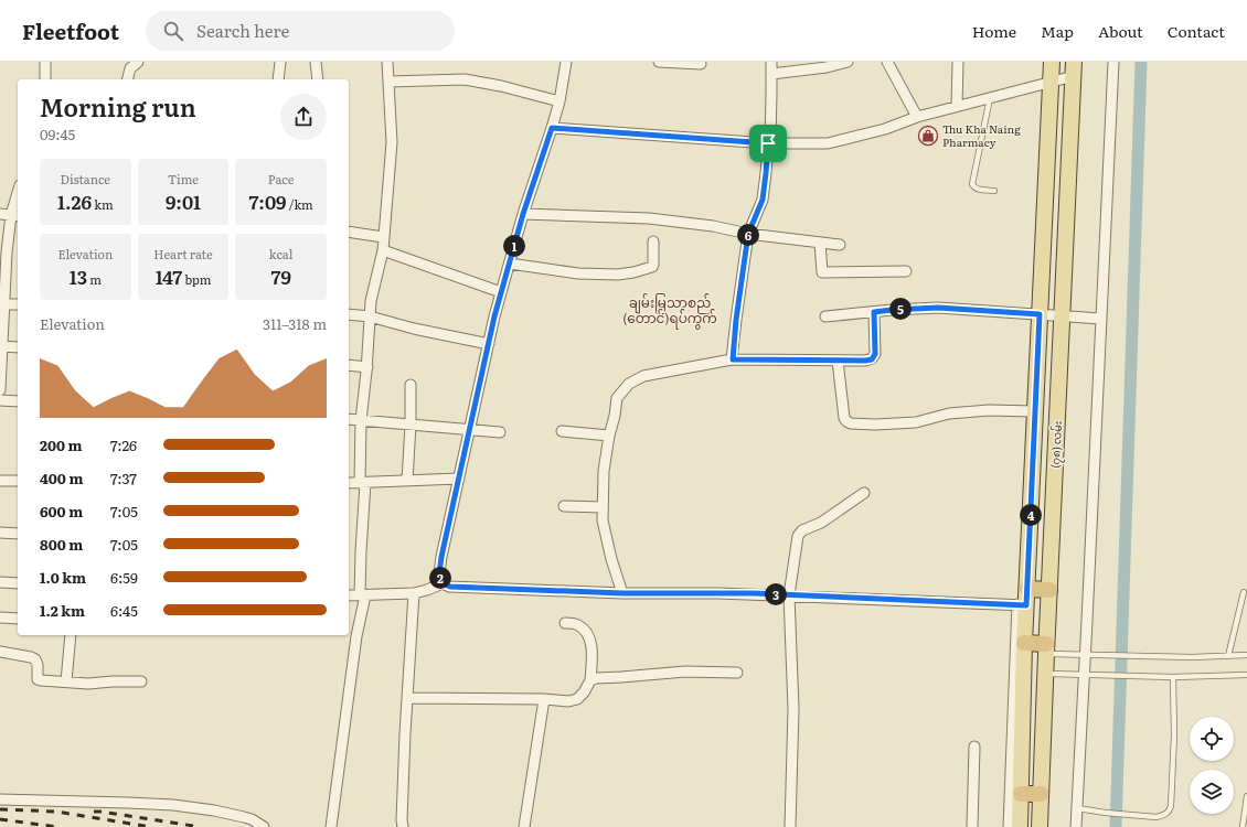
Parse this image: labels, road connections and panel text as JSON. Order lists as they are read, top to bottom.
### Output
{
  "streets": {
    "main road": ["(၇၈) လမ်း"]
  },
  "districts": ["ချမ်းမြသာစည် (တောင်)ရပ်ကွက်"],
  "places": {
    "shop": ["Thu Kha Naing Pharmacy"]
  },
  "page": {
    "header": "Fleetfoot",
    "search": "Search here",
    "nav": [
      "Home",
      "Map",
      "About",
      "Contact"
    ],
    "heading": ["Morning run", "09:45"],
    "stats": [
      ["Distance", "1.26 km"],
      ["Time", "9:01"],
      ["Pace", "7:09 /km"],
      ["Elevation", "13 m"],
      ["Heart rate", "147 bpm"],
      ["kcal", "79"]
    ],
    "pins": [
      "6",
      "1",
      "5",
      "4",
      "2",
      "3"
    ],
    "chart": ["Elevation", "311–318 m"],
    "list": [
      {
        "name": "200 m",
        "note": "7:26"
      },
      {
        "name": "400 m",
        "note": "7:37"
      },
      {
        "name": "600 m",
        "note": "7:05"
      },
      {
        "name": "800 m",
        "note": "7:05"
      },
      {
        "name": "1.0 km",
        "note": "6:59"
      },
      {
        "name": "1.2 km",
        "note": "6:45"
      }
    ]
  }
}
